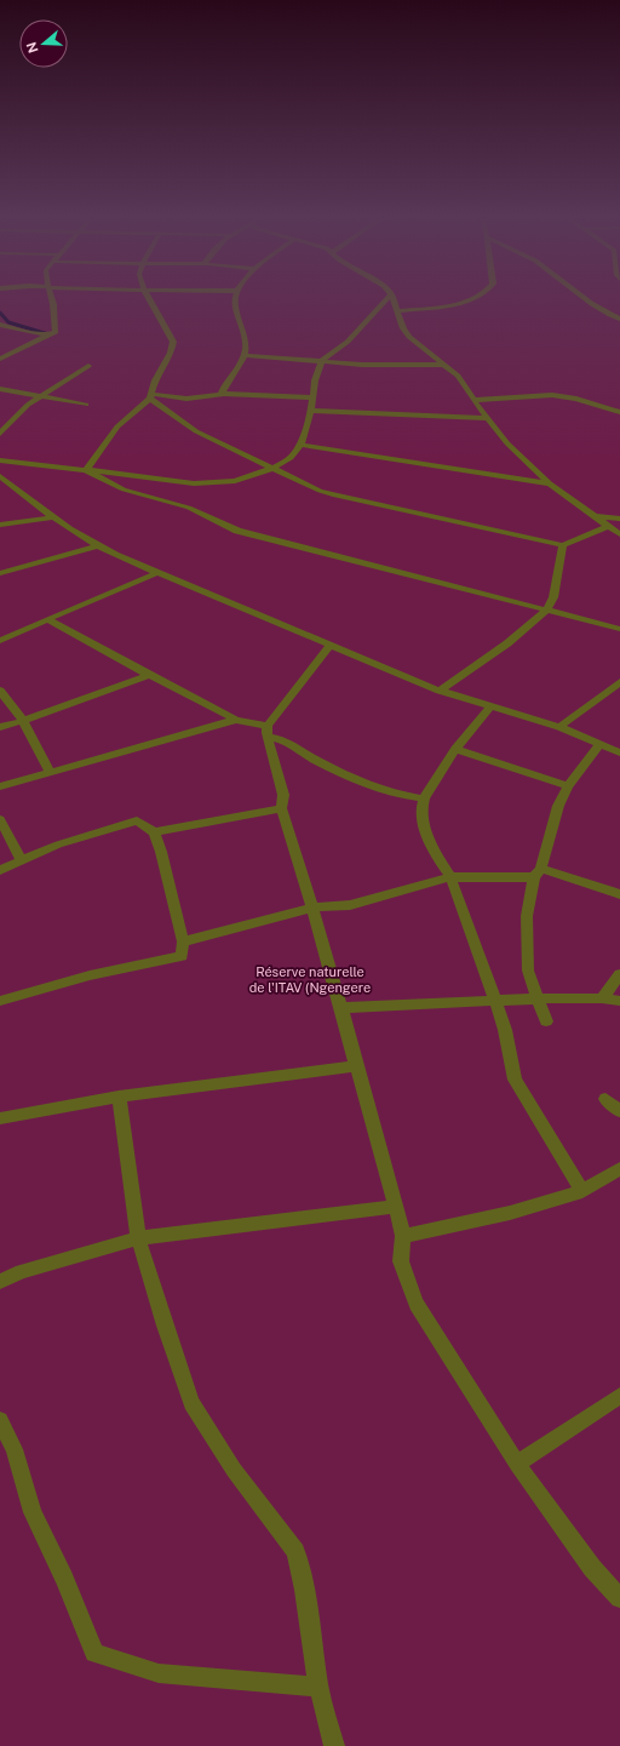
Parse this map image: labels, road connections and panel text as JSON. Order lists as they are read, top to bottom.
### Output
{
  "parks": ["Réserve naturelle de l'ITAV (Ngengere"],
  "north": "left"
}
